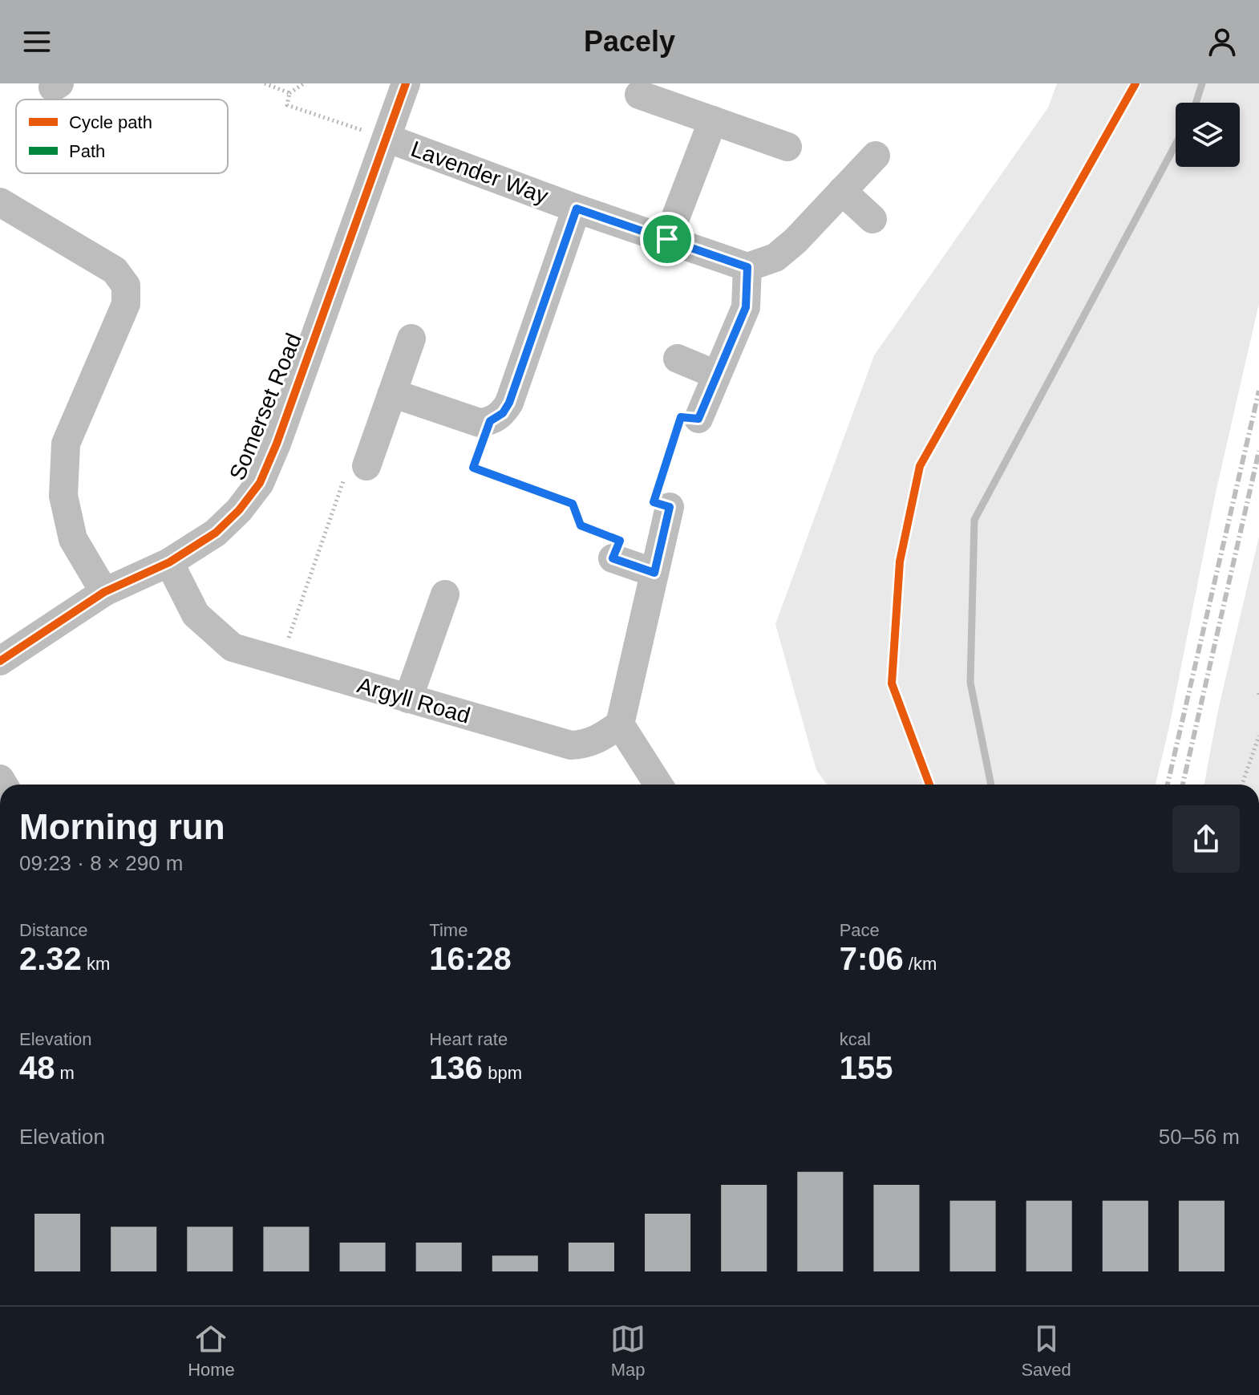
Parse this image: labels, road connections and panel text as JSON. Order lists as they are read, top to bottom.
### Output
{
  "streets": {
    "street": ["Lavender Way", "Somerset Road", "Argyll Road"]
  },
  "crossings": [
    ["Lavender Way", "Somerset Road"],
    ["Somerset Road", "Argyll Road"]
  ],
  "legend": ["Cycle path", "Path"],
  "page": {
    "header": "Pacely",
    "heading": ["Morning run", "09:23 · 8 × 290 m"],
    "stats": [
      ["Distance", "2.32 km"],
      ["Time", "16:28"],
      ["Pace", "7:06 /km"],
      ["Elevation", "48 m"],
      ["Heart rate", "136 bpm"],
      ["kcal", "155"]
    ],
    "chart": ["Elevation", "50–56 m"],
    "tabs": ["Home", "Map", "Saved"]
  }
}
